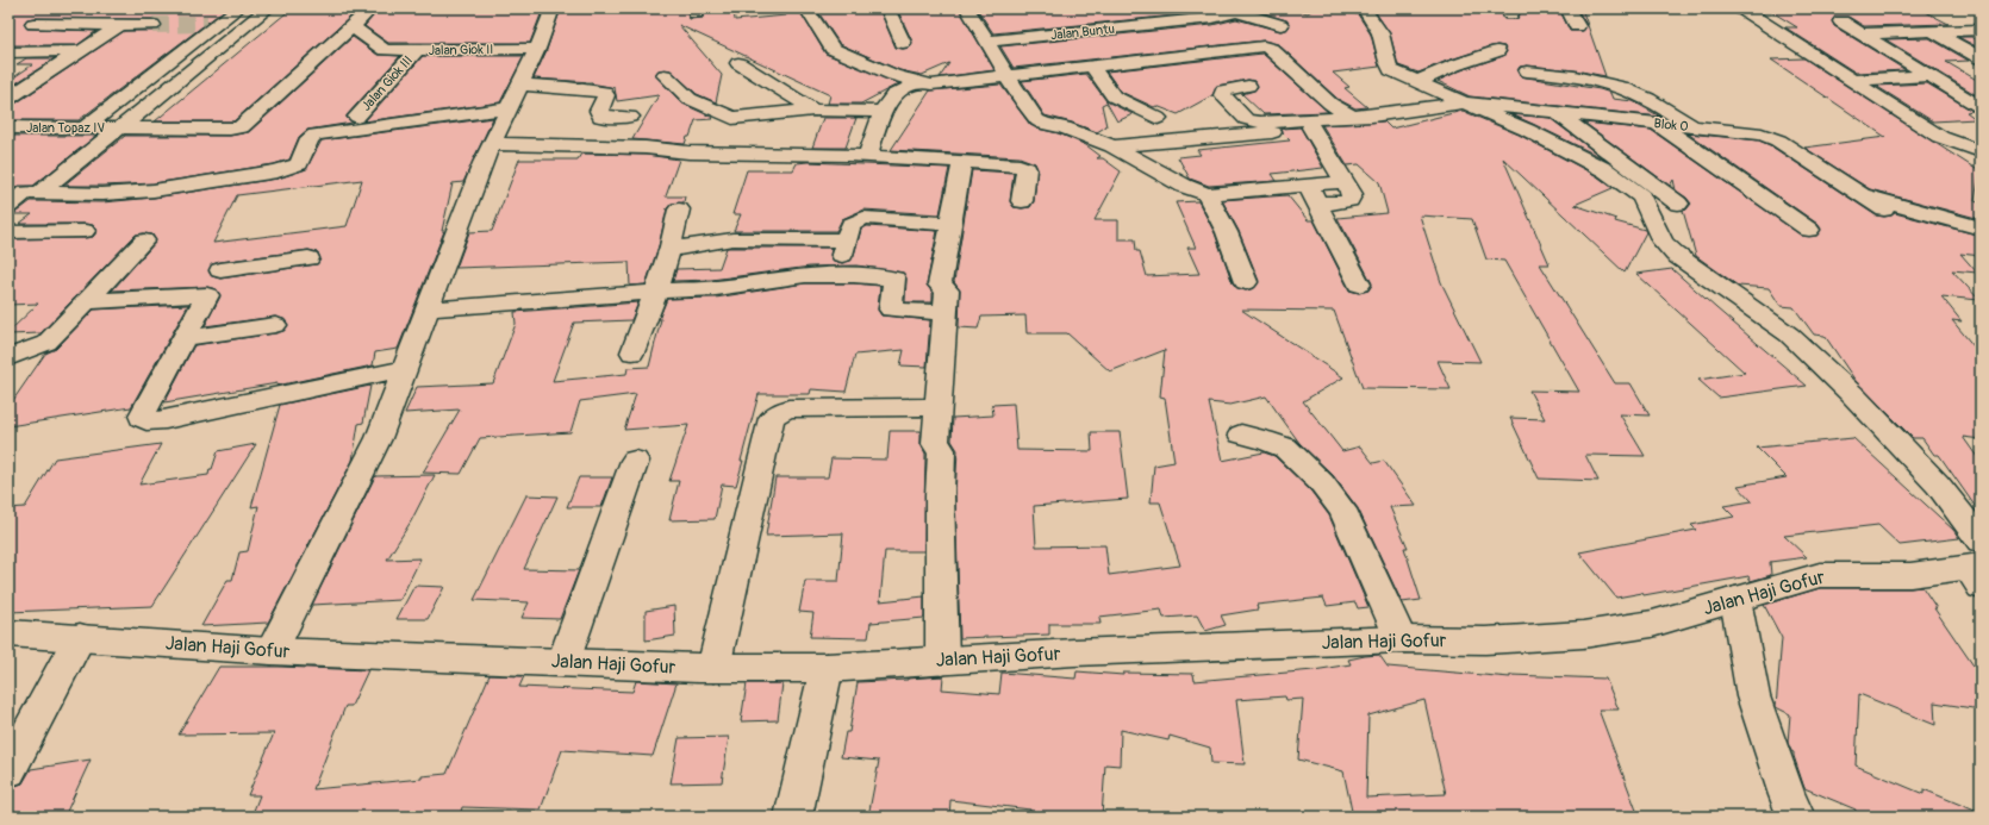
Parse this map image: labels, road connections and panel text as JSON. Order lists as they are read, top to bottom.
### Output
{
  "streets": {
    "street": [
      "Jalan Buntu",
      "Jalan Giok II",
      "Jalan Giok III",
      "Blok O",
      "Jalan Topaz IV",
      "Jalan Haji Gofur"
    ]
  },
  "crossings": [
    ["Jalan Giok II", "Jalan Giok III"],
    ["Jalan Giok II", "Jalan Topaz IV"]
  ]
}
